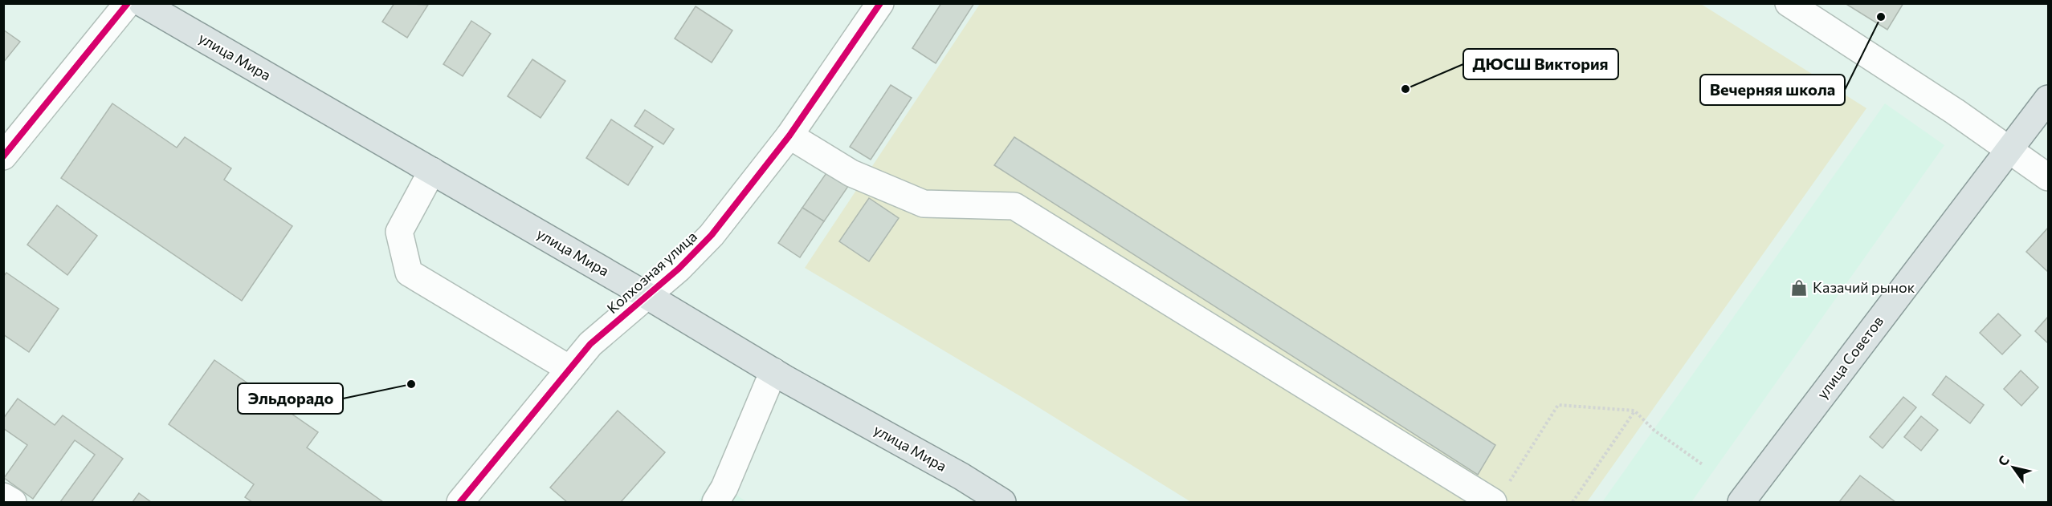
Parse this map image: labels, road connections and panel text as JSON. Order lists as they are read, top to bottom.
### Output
{
  "streets": {
    "main road": ["улица Мира", "улица Советов"],
    "street": ["Колхозная улица"]
  },
  "crossings": [
    ["улица Мира", "Колхозная улица"]
  ],
  "places": {
    "other": ["Вечерняя школа", "ДЮСШ Виктория", "Эльдорадо"],
    "shop": ["Казачий рынок"]
  },
  "north": "top left"
}
